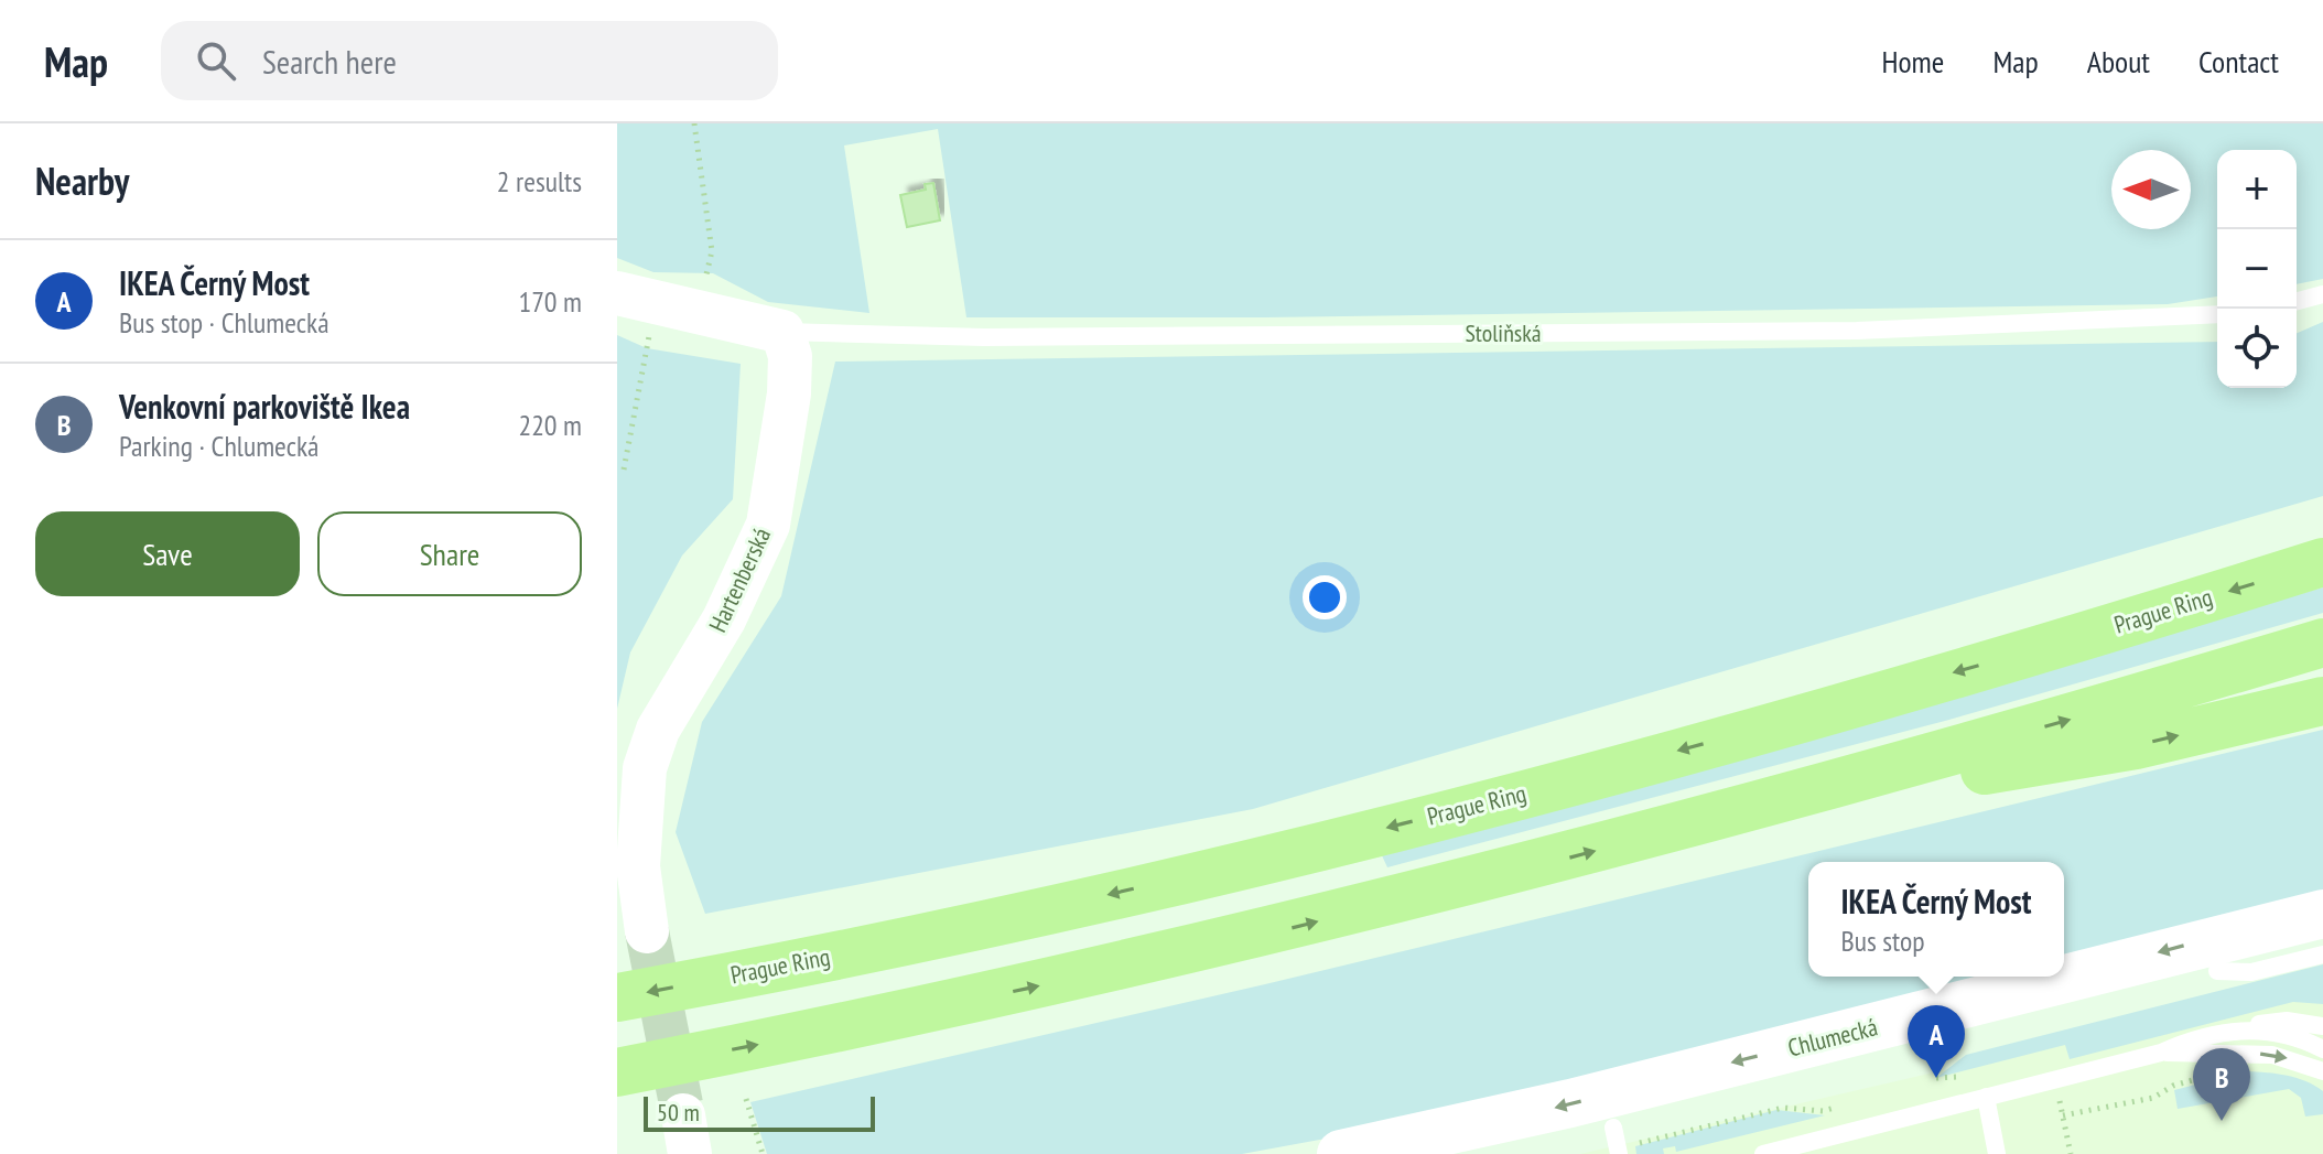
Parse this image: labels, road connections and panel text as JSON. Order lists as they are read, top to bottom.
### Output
{
  "streets": {
    "highway": ["Prague Ring"],
    "main road": ["Chlumecká"],
    "street": ["Hartenberská"],
    "lane": ["Stoliňská"]
  },
  "crossings": [
    ["Stoliňská", "Hartenberská"]
  ],
  "scale_bar": "50 m",
  "north": "left",
  "page": {
    "header": "Map",
    "search": "Search here",
    "nav": [
      "Home",
      "Map",
      "About",
      "Contact"
    ],
    "heading": ["Nearby", "2 results"],
    "map_buttons": ["+", "−"],
    "list": [
      {
        "mark": "A",
        "name": "IKEA Černý Most",
        "note": "Bus stop · Chlumecká",
        "value": "170 m"
      },
      {
        "mark": "B",
        "name": "Venkovní parkoviště Ikea",
        "note": "Parking · Chlumecká",
        "value": "220 m"
      }
    ],
    "buttons": ["Save", "Share"],
    "popup": ["IKEA Černý Most", "Bus stop"],
    "pins": ["A", "B"],
    "scale": "50 m"
  }
}
